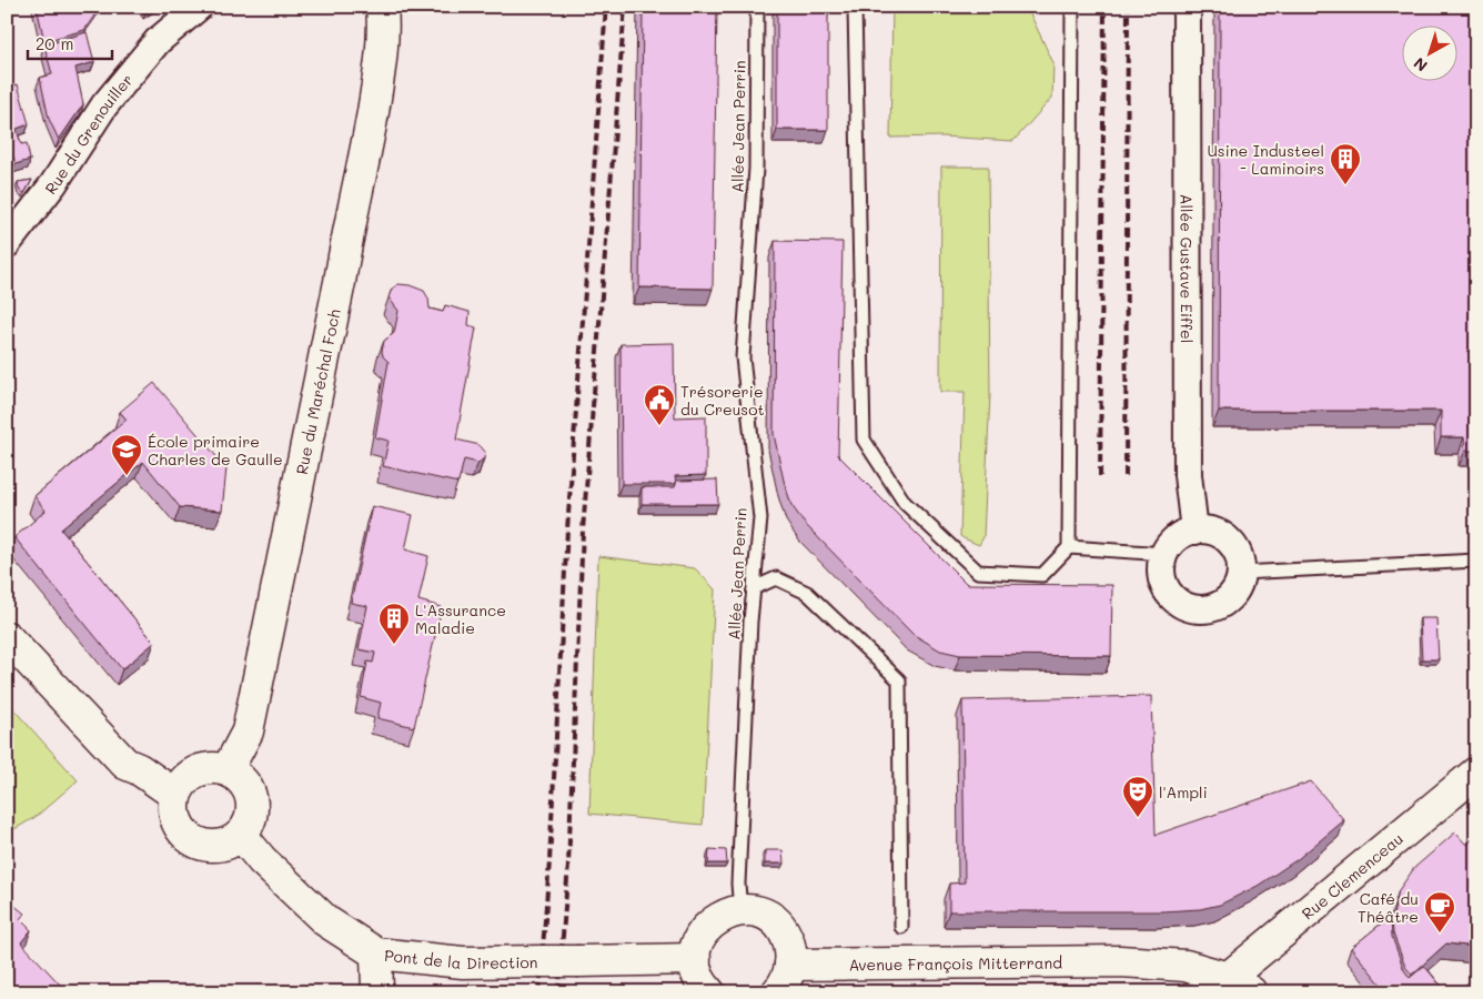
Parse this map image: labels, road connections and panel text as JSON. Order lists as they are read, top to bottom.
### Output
{
  "streets": {
    "main road": [
      "Rue du Maréchal Foch",
      "Rue Clemenceau",
      "Pont de la Direction",
      "Avenue François Mitterrand"
    ],
    "street": ["Rue du Grenouiller", "Allée Gustave Eiffel"],
    "lane": ["Allée Jean Perrin"]
  },
  "crossings": [
    ["Rue du Maréchal Foch", "Pont de la Direction"],
    ["Rue Clemenceau", "Avenue François Mitterrand"]
  ],
  "places": {
    "building": ["Usine Industeel - Laminoirs", "L'Assurance Maladie"],
    "public building": ["Trésorerie du Creusot"],
    "school or university": ["École primaire Charles de Gaulle"],
    "theatre": ["l'Ampli"],
    "cafe": ["Café du Théâtre"]
  },
  "scale_bar": "20 m",
  "north": "bottom left"
}
